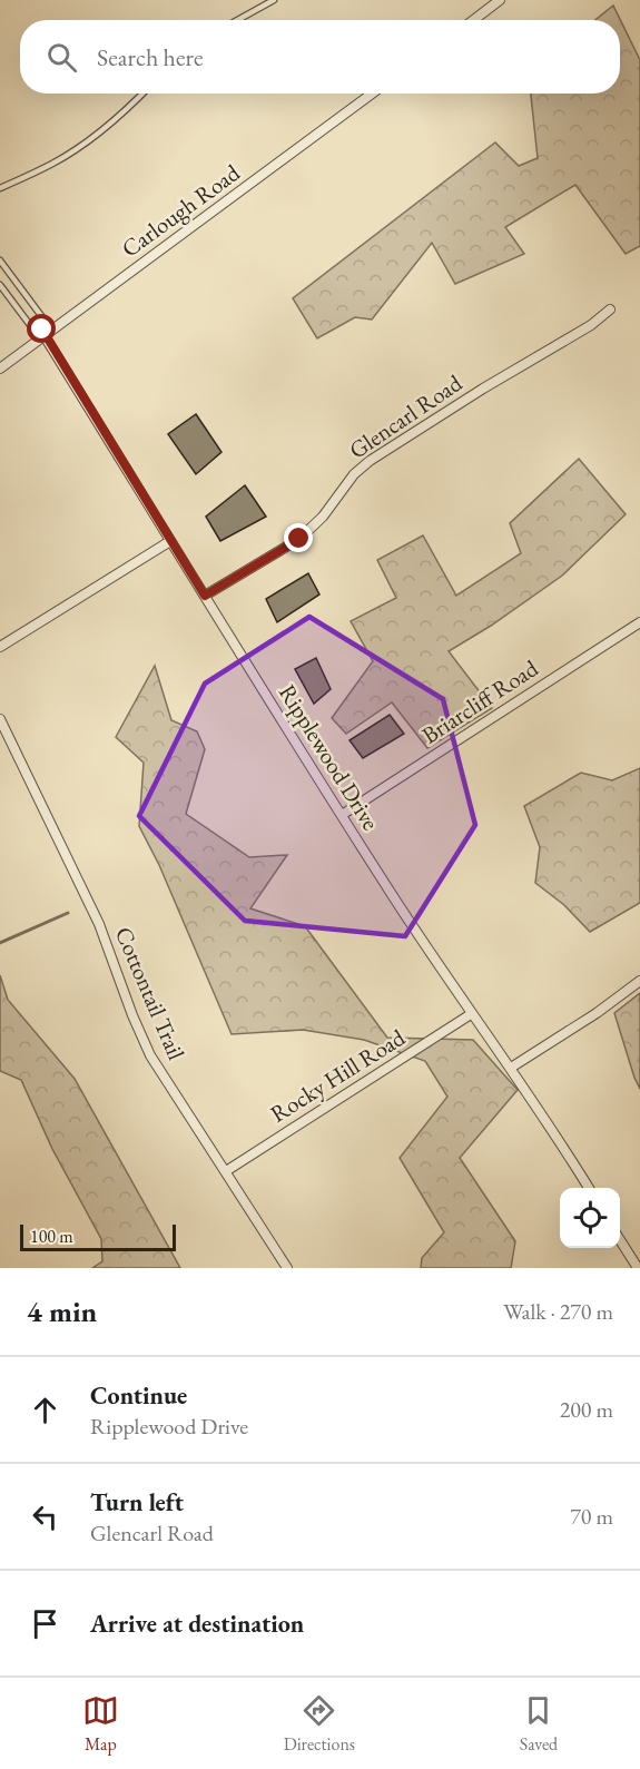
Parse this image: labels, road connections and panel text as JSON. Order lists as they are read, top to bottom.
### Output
{
  "streets": {
    "street": [
      "Carlough Road",
      "Glencarl Road",
      "Briarcliff Road",
      "Ripplewood Drive",
      "Cottontail Trail",
      "Rocky Hill Road"
    ]
  },
  "crossings": [
    ["Carlough Road", "Ripplewood Drive"],
    ["Glencarl Road", "Ripplewood Drive"],
    ["Briarcliff Road", "Ripplewood Drive"],
    ["Ripplewood Drive", "Rocky Hill Road"],
    ["Cottontail Trail", "Rocky Hill Road"]
  ],
  "scale_bar": "100 m",
  "page": {
    "search": "Search here",
    "scale": "100 m",
    "heading": ["4 min", "Walk · 270 m"],
    "list": [
      ["Continue", "Ripplewood Drive", "200 m"],
      ["Turn left", "Glencarl Road", "70 m"],
      "Arrive at destination"
    ],
    "nav": ["Map", "Directions", "Saved"]
  }
}
